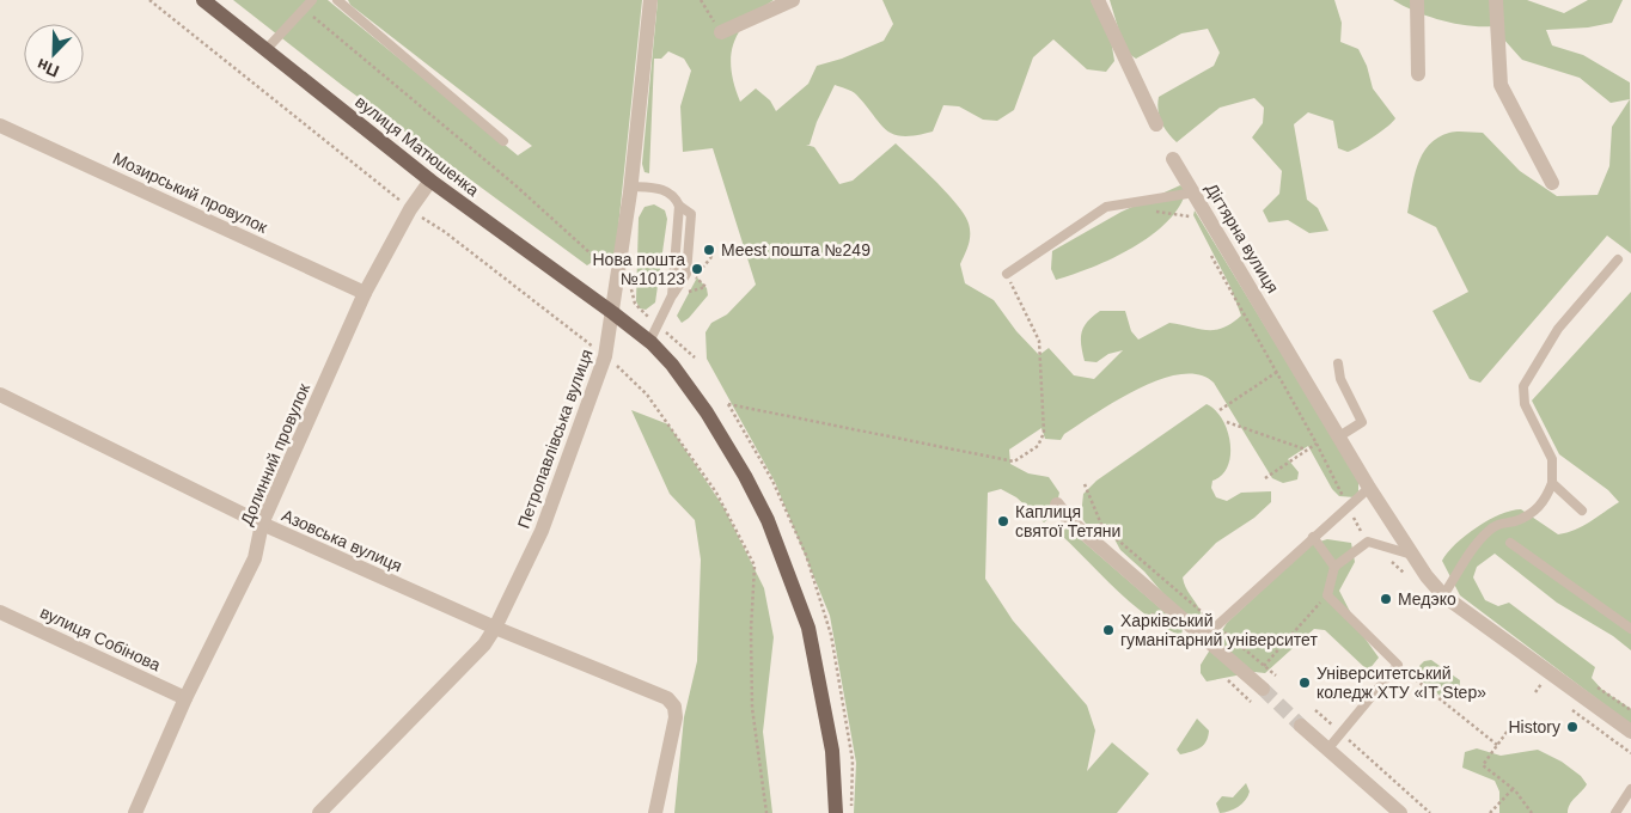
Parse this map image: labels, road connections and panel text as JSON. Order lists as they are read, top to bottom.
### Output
{
  "streets": {
    "main road": ["вулиця Матюшенка"],
    "street": [
      "Мозирський провулок",
      "Дігтярна вулиця",
      "Петропавлівська вулиця",
      "Долинний провулок",
      "Азовська вулиця",
      "вулиця Собінова"
    ]
  },
  "crossings": [
    ["вулиця Матюшенка", "Петропавлівська вулиця"],
    ["вулиця Матюшенка", "Долинний провулок"],
    ["Мозирський провулок", "Долинний провулок"],
    ["Петропавлівська вулиця", "Азовська вулиця"],
    ["Долинний провулок", "Азовська вулиця"],
    ["Долинний провулок", "вулиця Собінова"]
  ],
  "places": [
    "Meest пошта №249",
    "Нова пошта №10123",
    "Каплиця святої Тетяни",
    "Медэко",
    "Харківський гуманітарний університет",
    "Університетський коледж ХТУ «IT Step»",
    "History"
  ],
  "north": "bottom left"
}
